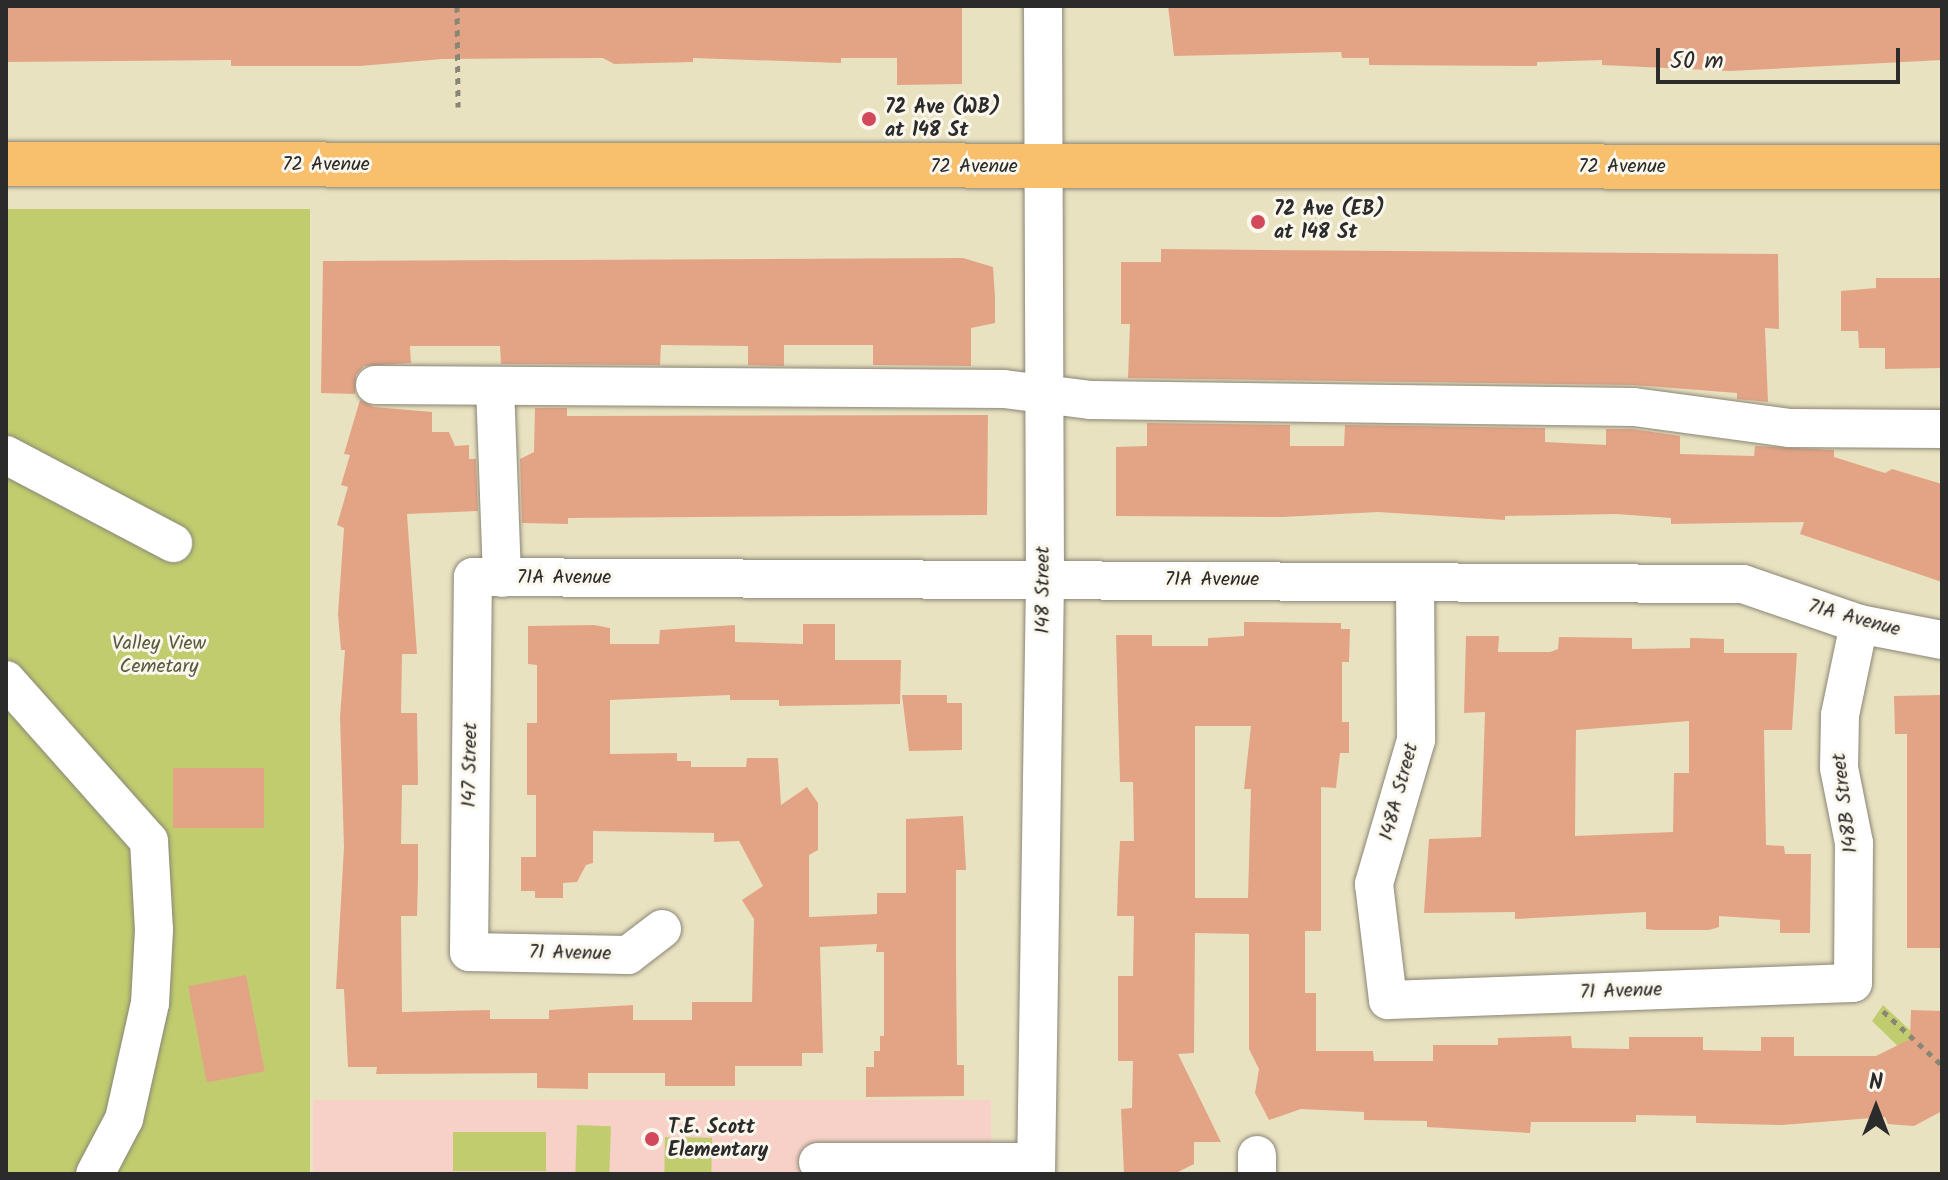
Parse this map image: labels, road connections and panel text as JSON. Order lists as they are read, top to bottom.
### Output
{
  "streets": {
    "main road": ["72 Avenue"],
    "street": [
      "71A Avenue",
      "148 Street",
      "147 Street",
      "148A Street",
      "148B Street",
      "71 Avenue"
    ]
  },
  "crossings": [
    ["72 Avenue", "148 Street"],
    ["71A Avenue", "148 Street"],
    ["71A Avenue", "147 Street"],
    ["71A Avenue", "148A Street"],
    ["71A Avenue", "148B Street"],
    ["147 Street", "71 Avenue"],
    ["148A Street", "71 Avenue"],
    ["148B Street", "71 Avenue"]
  ],
  "parks": ["Valley View Cemetary"],
  "places": ["72 Ave (WB) at 148 St", "72 Ave (EB) at 148 St", "T.E. Scott Elementary"],
  "scale_bar": "50 m",
  "north": "top"
}
